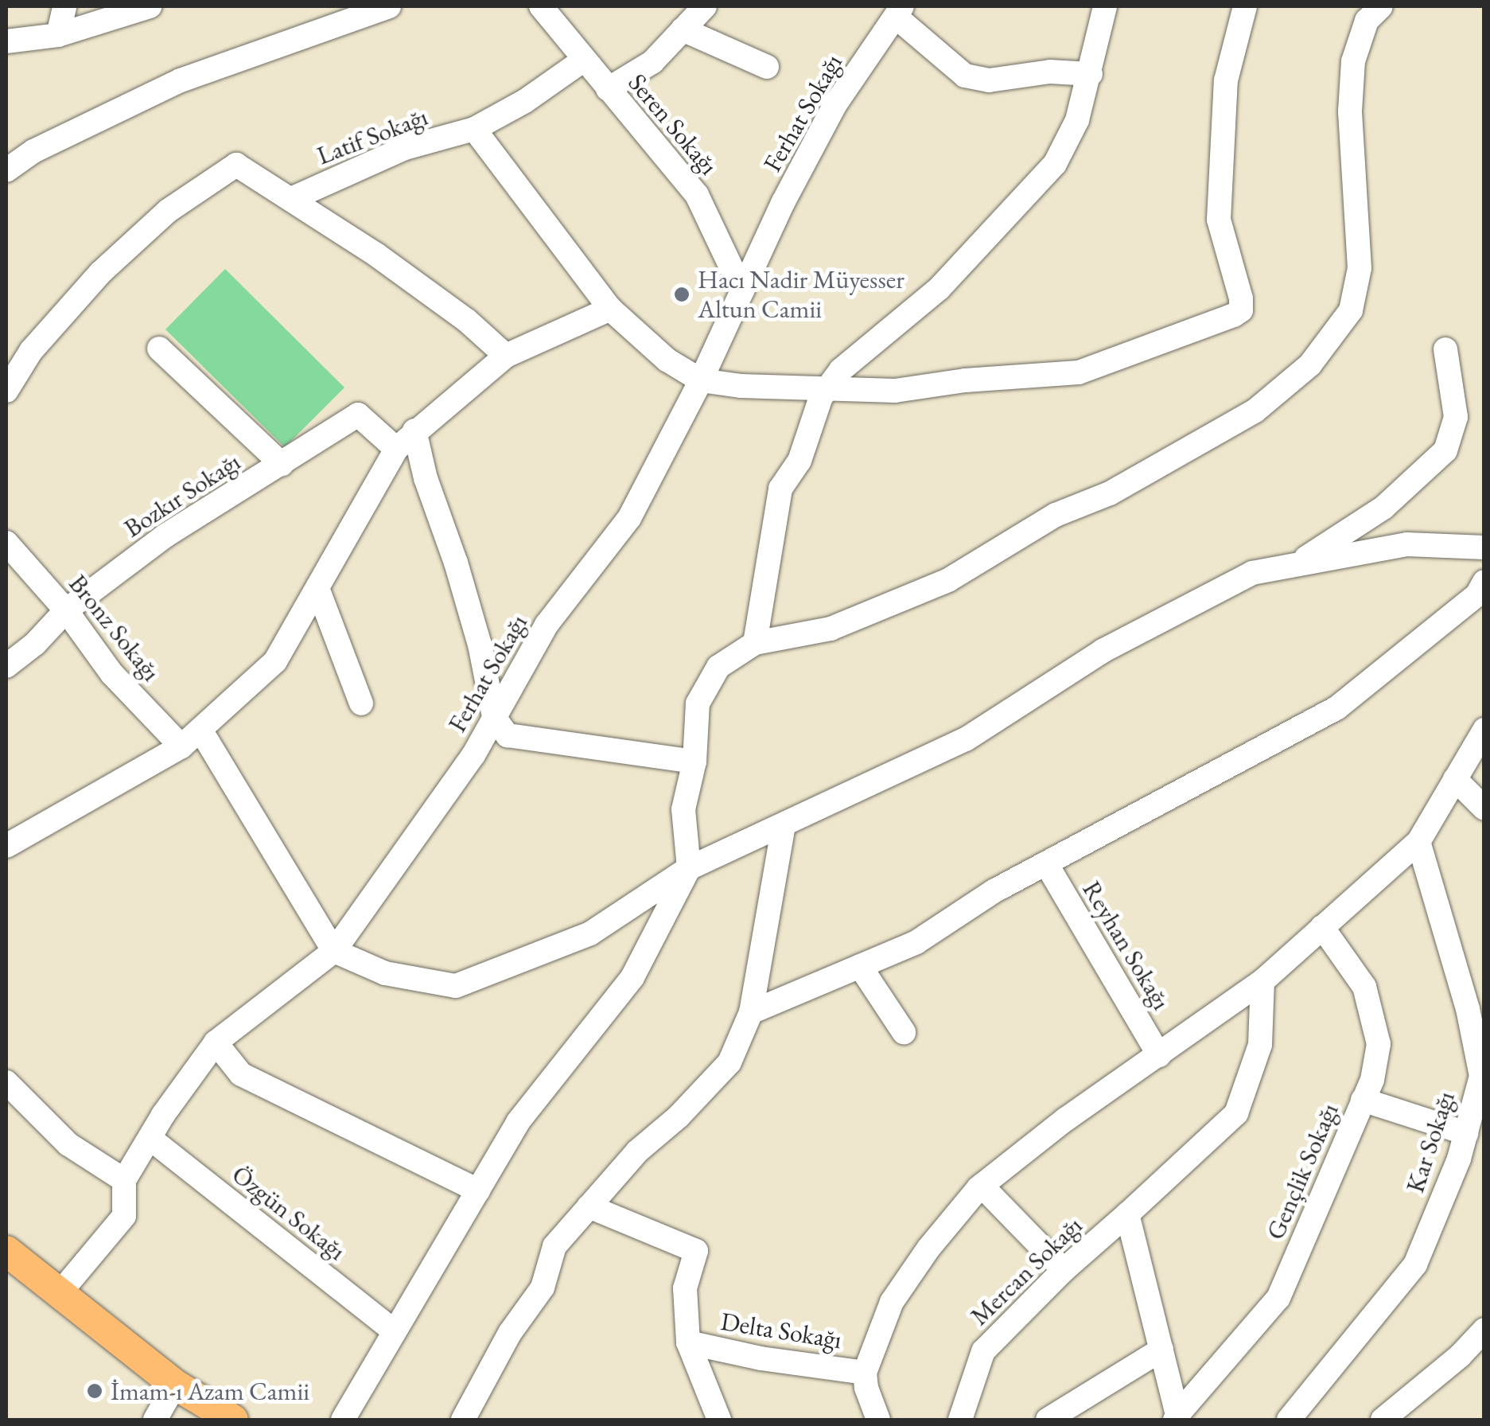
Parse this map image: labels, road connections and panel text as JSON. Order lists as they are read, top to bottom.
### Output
{
  "streets": {
    "street": [
      "Ferhat Sokağı",
      "Seren Sokağı",
      "Latif Sokağı",
      "Bozkır Sokağı",
      "Bronz Sokağı",
      "Reyhan Sokağı",
      "Kar Sokağı",
      "Gençlik Sokağı",
      "Özgün Sokağı",
      "Mercan Sokağı",
      "Delta Sokağı"
    ]
  },
  "crossings": [
    ["Ferhat Sokağı", "Seren Sokağı"],
    ["Ferhat Sokağı", "Özgün Sokağı"],
    ["Seren Sokağı", "Latif Sokağı"],
    ["Bozkır Sokağı", "Bronz Sokağı"]
  ],
  "places": ["Hacı Nadir Müyesser Altun Camii", "İmam-ı Azam Camii"]
}
